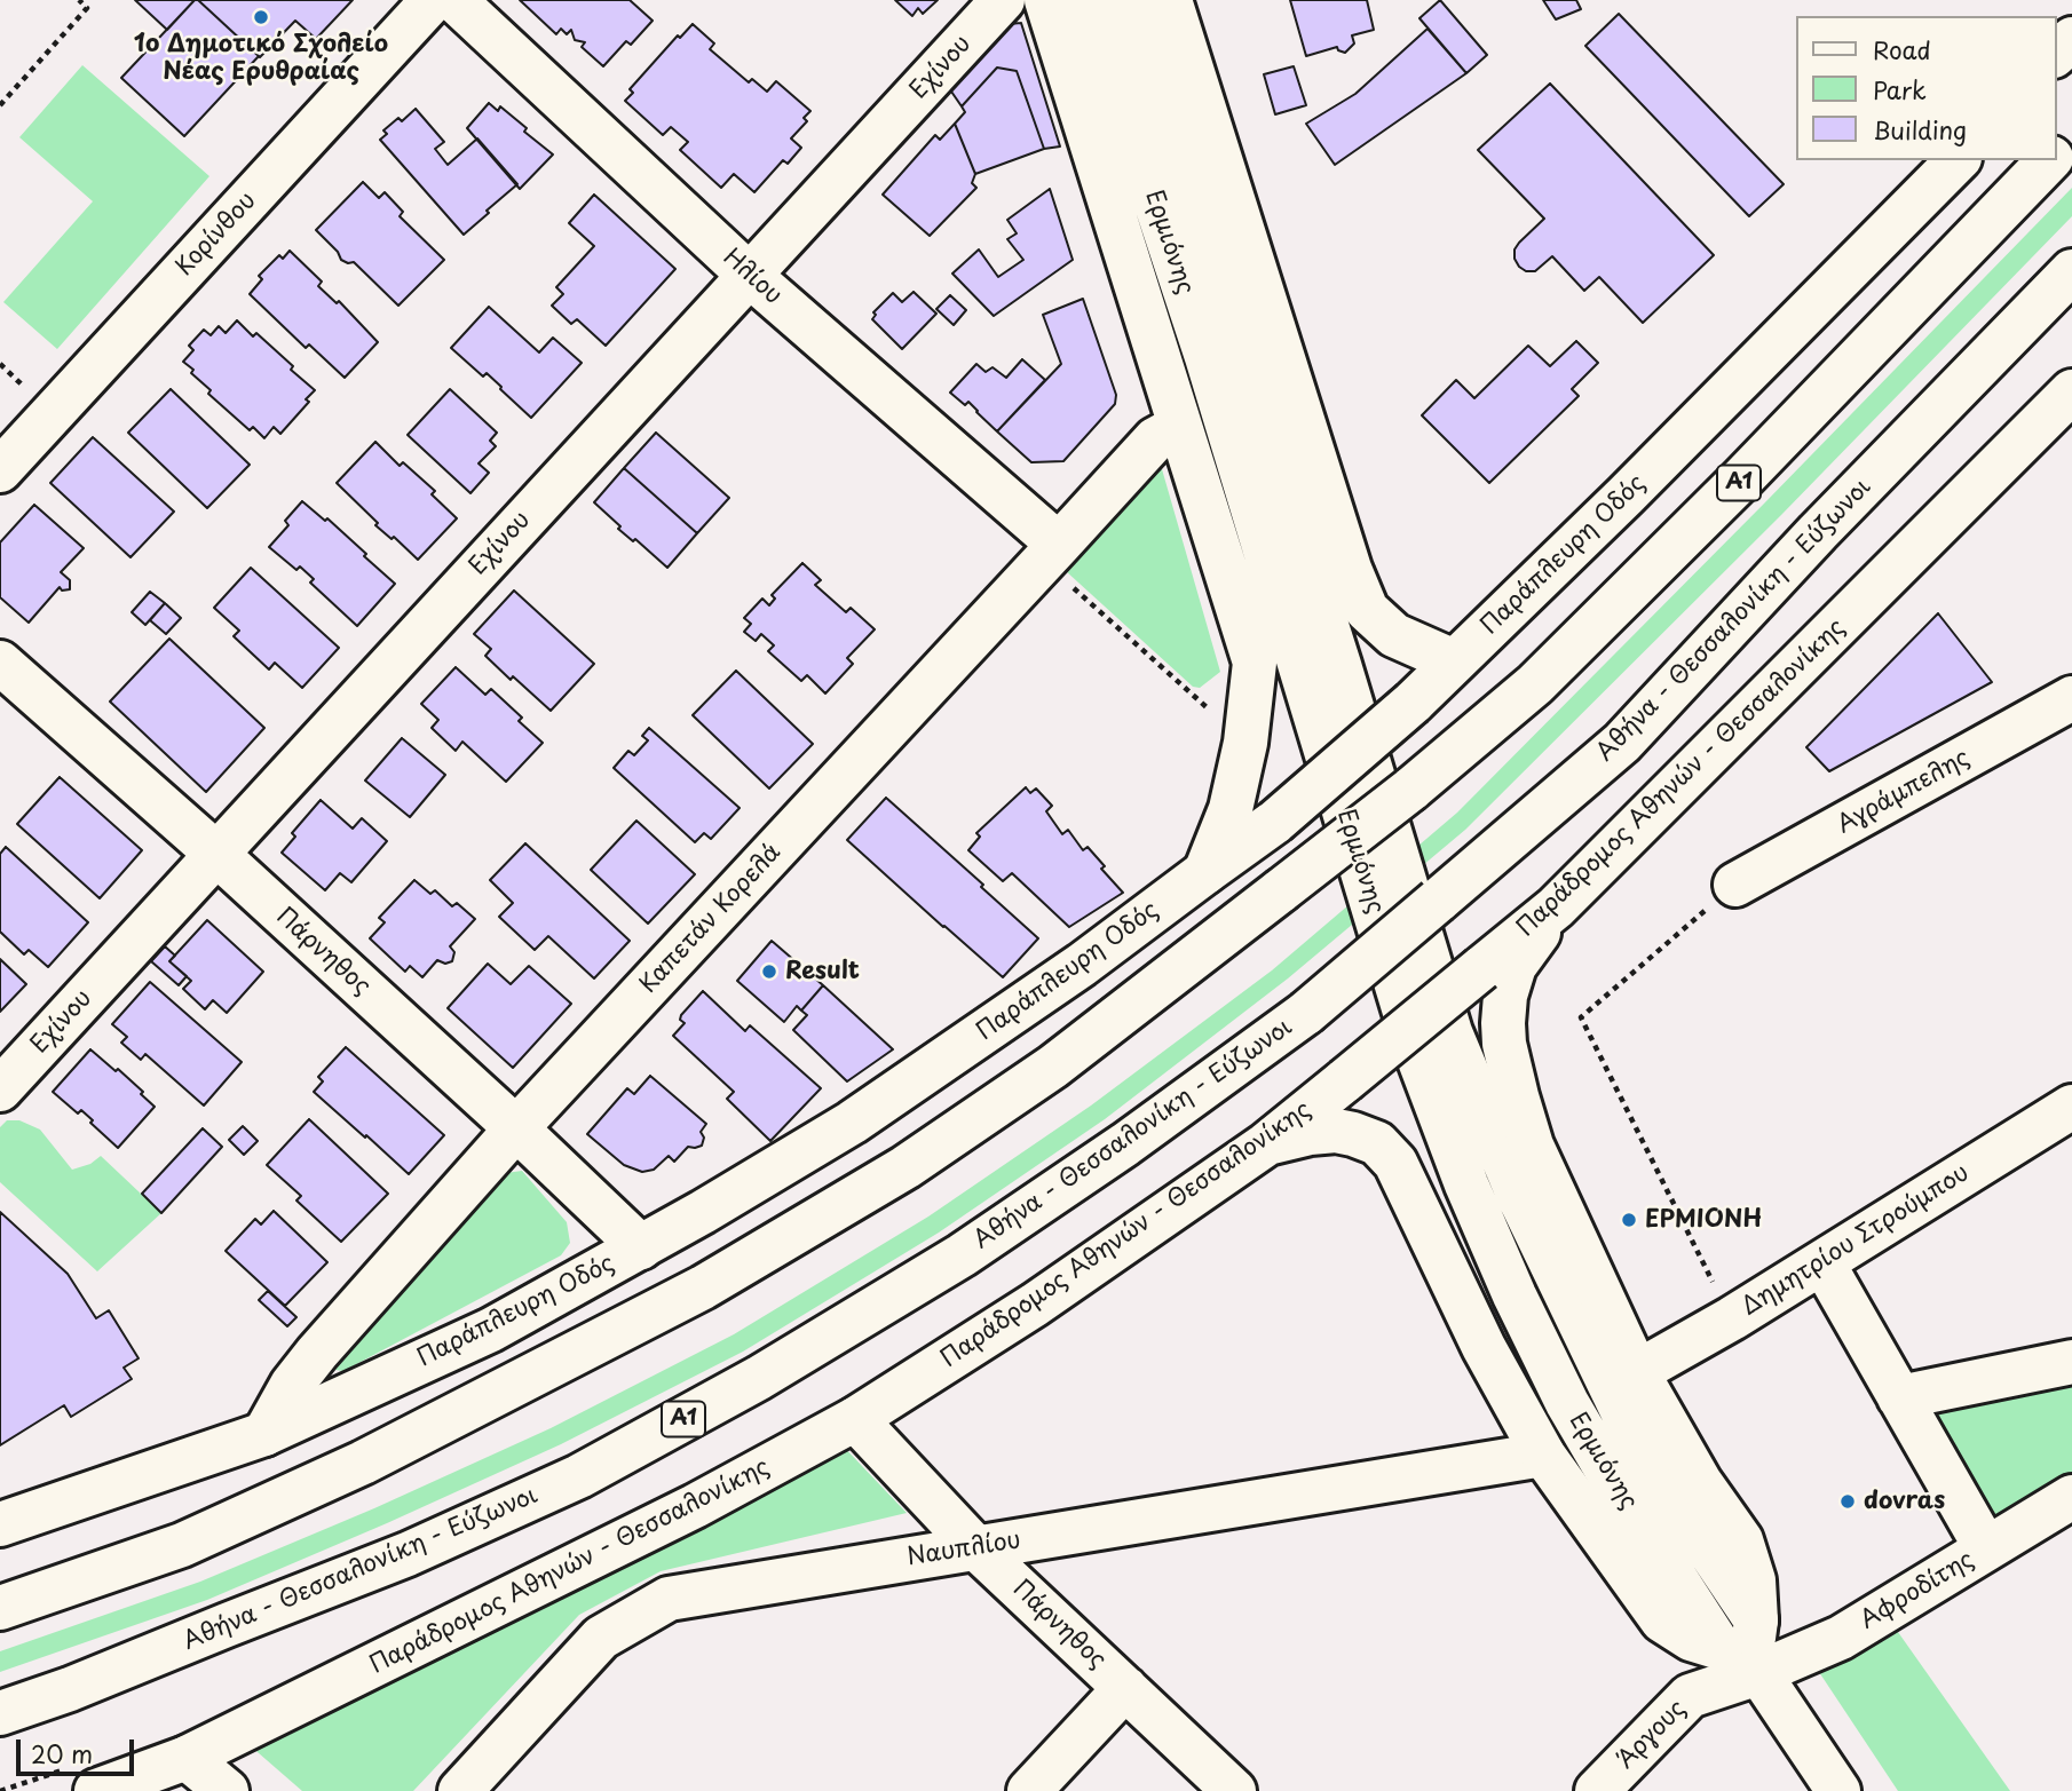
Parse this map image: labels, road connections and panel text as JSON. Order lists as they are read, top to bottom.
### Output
{
  "streets": {
    "main road": [
      "Εχίνου",
      "Κορίνθου",
      "Ερμιόνης",
      "Ηλίου",
      "Α1",
      "Παράπλευρη Οδός",
      "Αθήνα - Θεσσαλονίκη - Εύζωνοι",
      "Παράδρομος Αθηνών - Θεσσαλονίκης",
      "Αγράμπελης",
      "Καπετάν Κορελά",
      "Πάρνηθος",
      "Δημητρίου Στρούμπου",
      "Ναυπλίου",
      "Αφροδίτης",
      "Άργους"
    ]
  },
  "crossings": [
    ["Εχίνου", "Ηλίου"],
    ["Εχίνου", "Πάρνηθος"],
    ["Ερμιόνης", "Παράπλευρη Οδός"],
    ["Ερμιόνης", "Καπετάν Κορελά"],
    ["Ερμιόνης", "Αφροδίτης"],
    ["Ερμιόνης", "Άργους"],
    ["Ηλίου", "Καπετάν Κορελά"],
    ["Παράπλευρη Οδός", "Καπετάν Κορελά"],
    ["Παράπλευρη Οδός", "Πάρνηθος"],
    ["Παράδρομος Αθηνών - Θεσσαλονίκης", "Πάρνηθος"],
    ["Καπετάν Κορελά", "Πάρνηθος"],
    ["Πάρνηθος", "Ναυπλίου"],
    ["Αφροδίτης", "Άργους"]
  ],
  "places": [
    "1ο Δημοτικό Σχολείο Νέας Ερυθραίας",
    "Result",
    "ΕΡΜΙΟΝΗ",
    "dovras"
  ],
  "legend": ["Road", "Park", "Building"],
  "scale_bar": "20 m"
}
